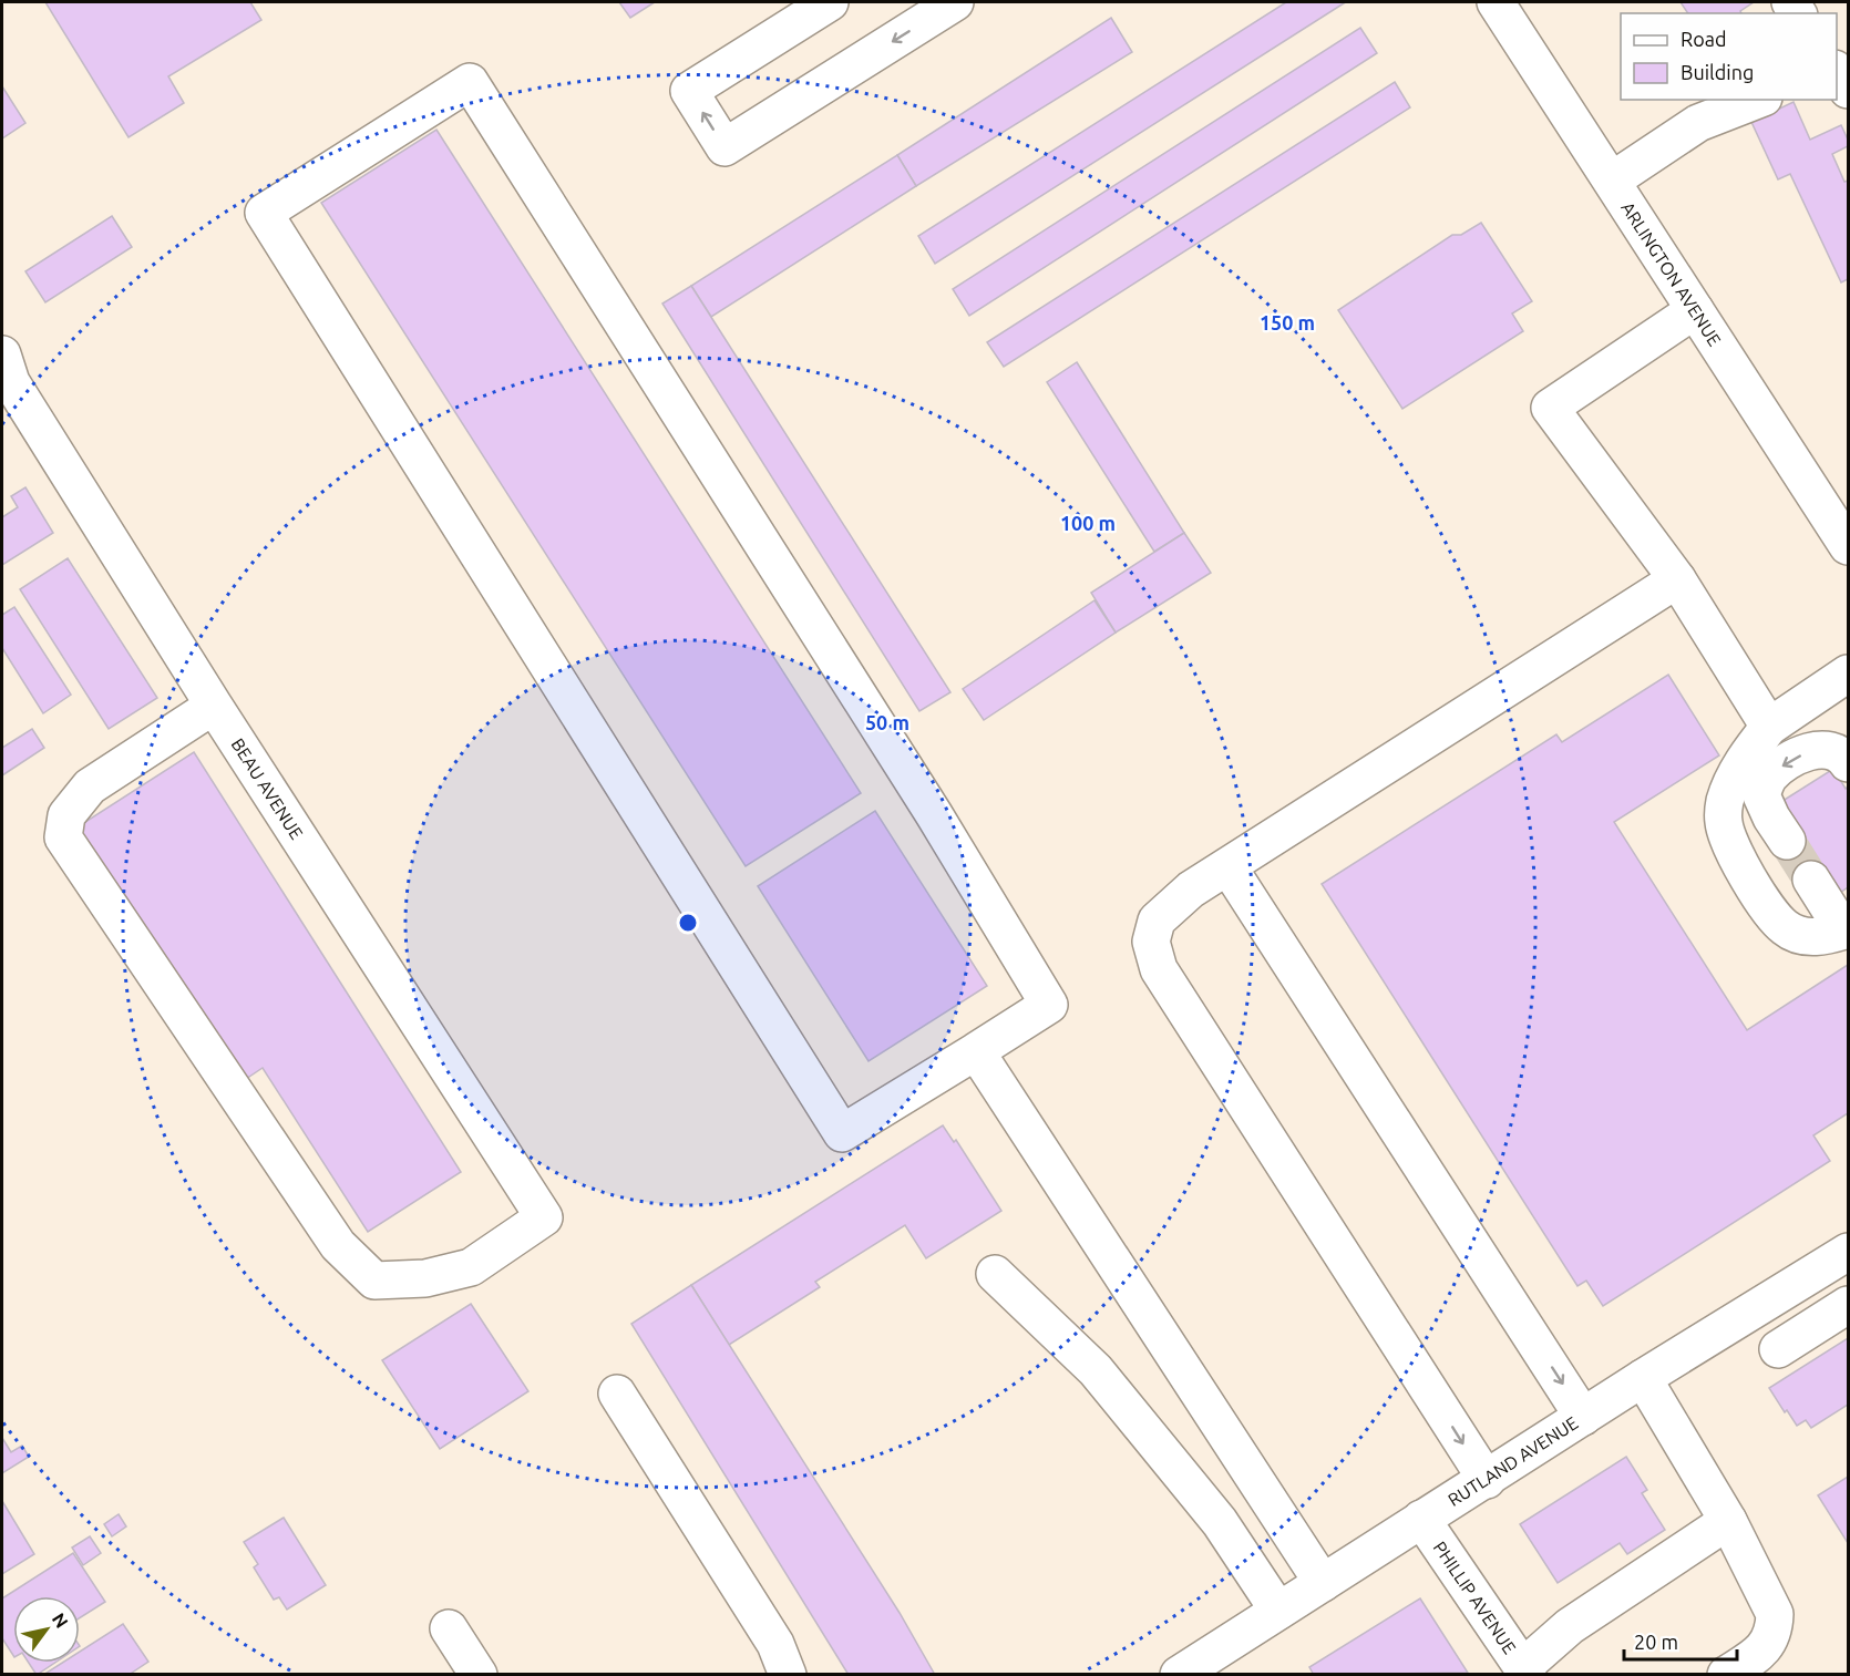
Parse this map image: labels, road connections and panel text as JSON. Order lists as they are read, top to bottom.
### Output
{
  "streets": {
    "street": [
      "ARLINGTON AVENUE",
      "BEAU AVENUE",
      "RUTLAND AVENUE",
      "PHILLIP AVENUE"
    ]
  },
  "crossings": [
    ["RUTLAND AVENUE", "PHILLIP AVENUE"]
  ],
  "legend": ["Road", "Building"],
  "scale_bar": "20 m",
  "north": "top right",
  "rings": ["150 m", "100 m", "50 m"]
}
